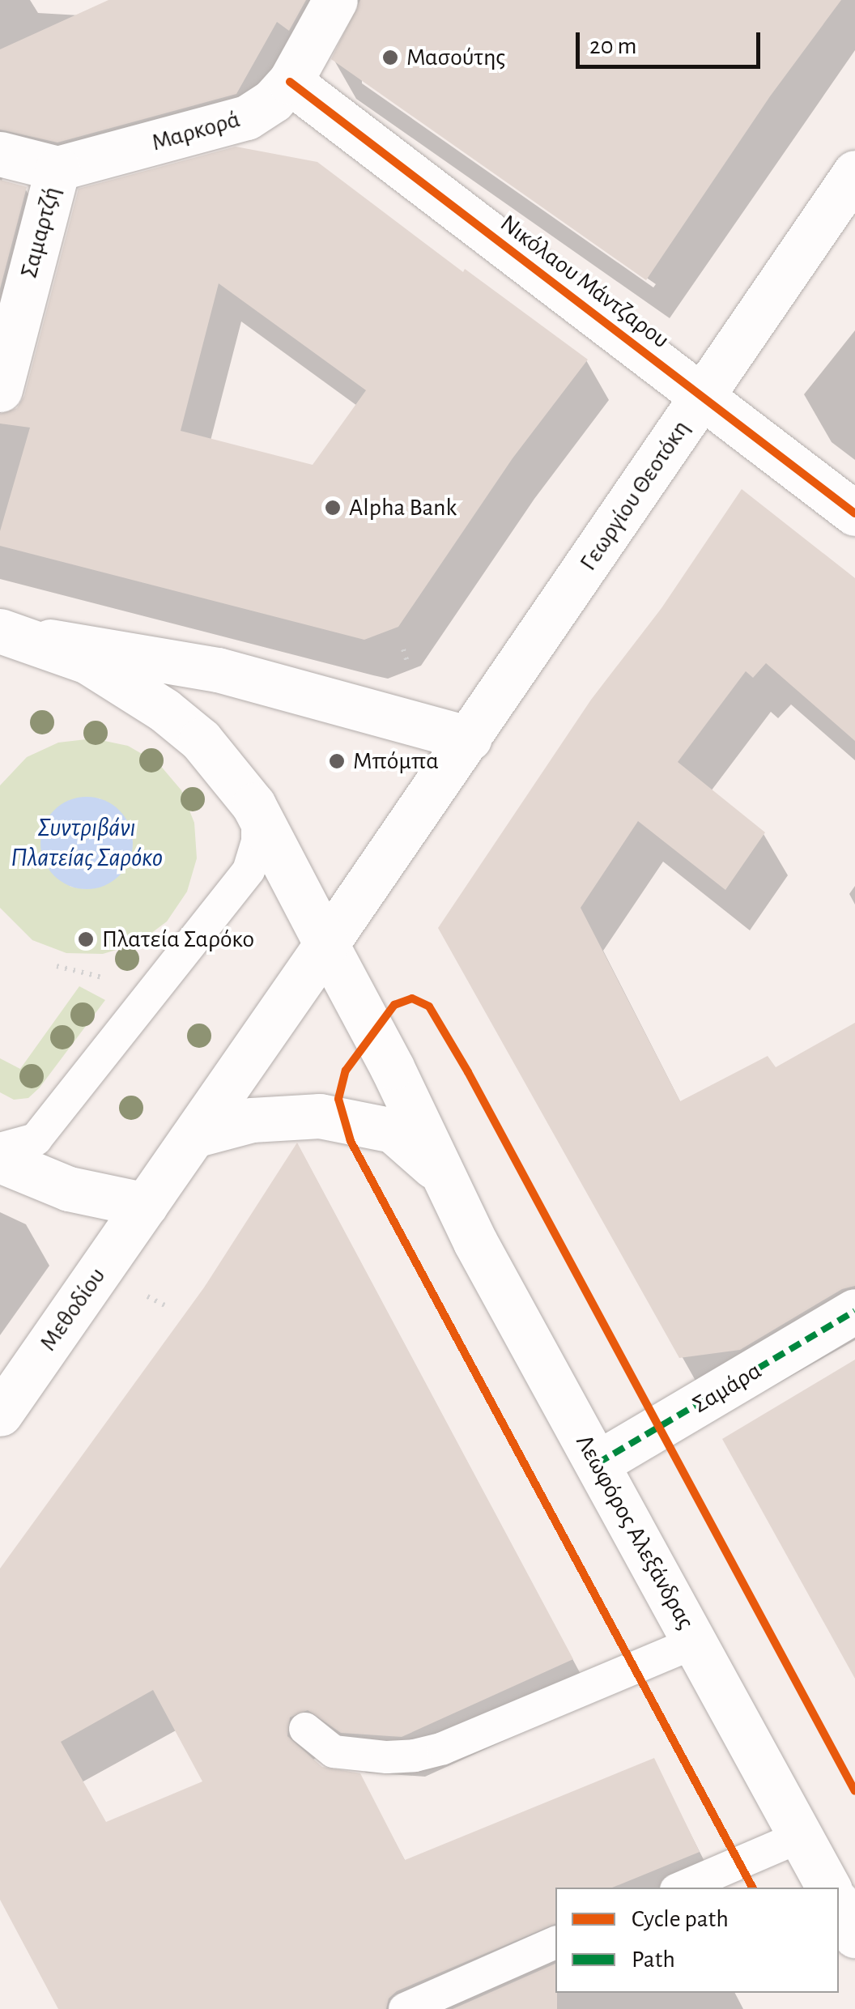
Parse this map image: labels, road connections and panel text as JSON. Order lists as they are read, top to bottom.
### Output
{
  "streets": {
    "main road": [
      "Μαρκορά",
      "Σαμαρτζή",
      "Νικόλαου Μάντζαρου",
      "Γεωργίου Θεοτόκη",
      "Μεθοδίου",
      "Σαμάρα",
      "Λεωφόρος Αλεξάνδρας"
    ]
  },
  "crossings": [
    ["Μαρκορά", "Σαμαρτζή"],
    ["Μαρκορά", "Νικόλαου Μάντζαρου"],
    ["Νικόλαου Μάντζαρου", "Γεωργίου Θεοτόκη"],
    ["Γεωργίου Θεοτόκη", "Λεωφόρος Αλεξάνδρας"],
    ["Σαμάρα", "Λεωφόρος Αλεξάνδρας"]
  ],
  "water": ["Συντριβάνι Πλατείας Σαρόκο"],
  "places": [
    "Μασούτης",
    "Alpha Bank",
    "Μπόμπα",
    "Πλατεία Σαρόκο"
  ],
  "legend": ["Cycle path", "Path"],
  "scale_bar": "20 m"
}
